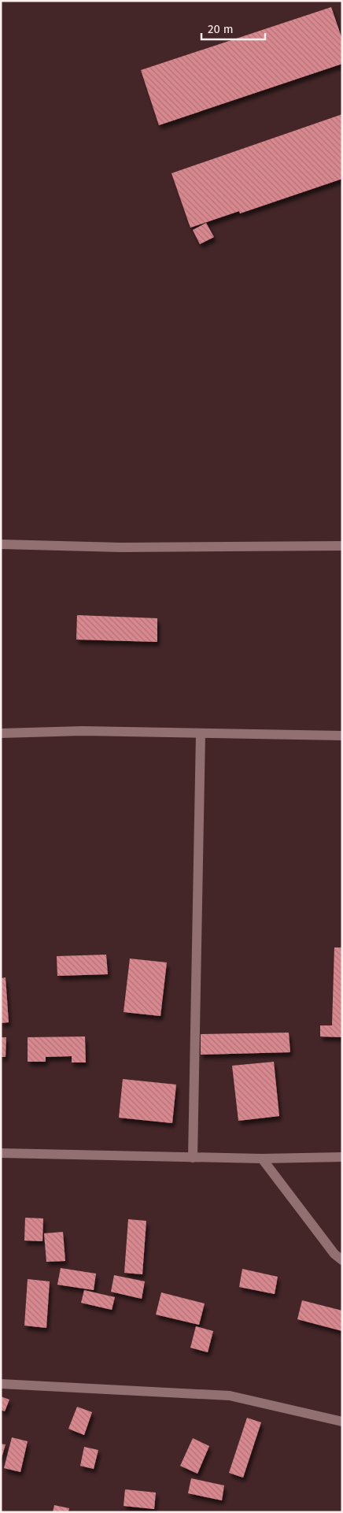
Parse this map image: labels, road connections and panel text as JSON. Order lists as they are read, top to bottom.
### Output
{
  "scale_bar": "20 m"
}
